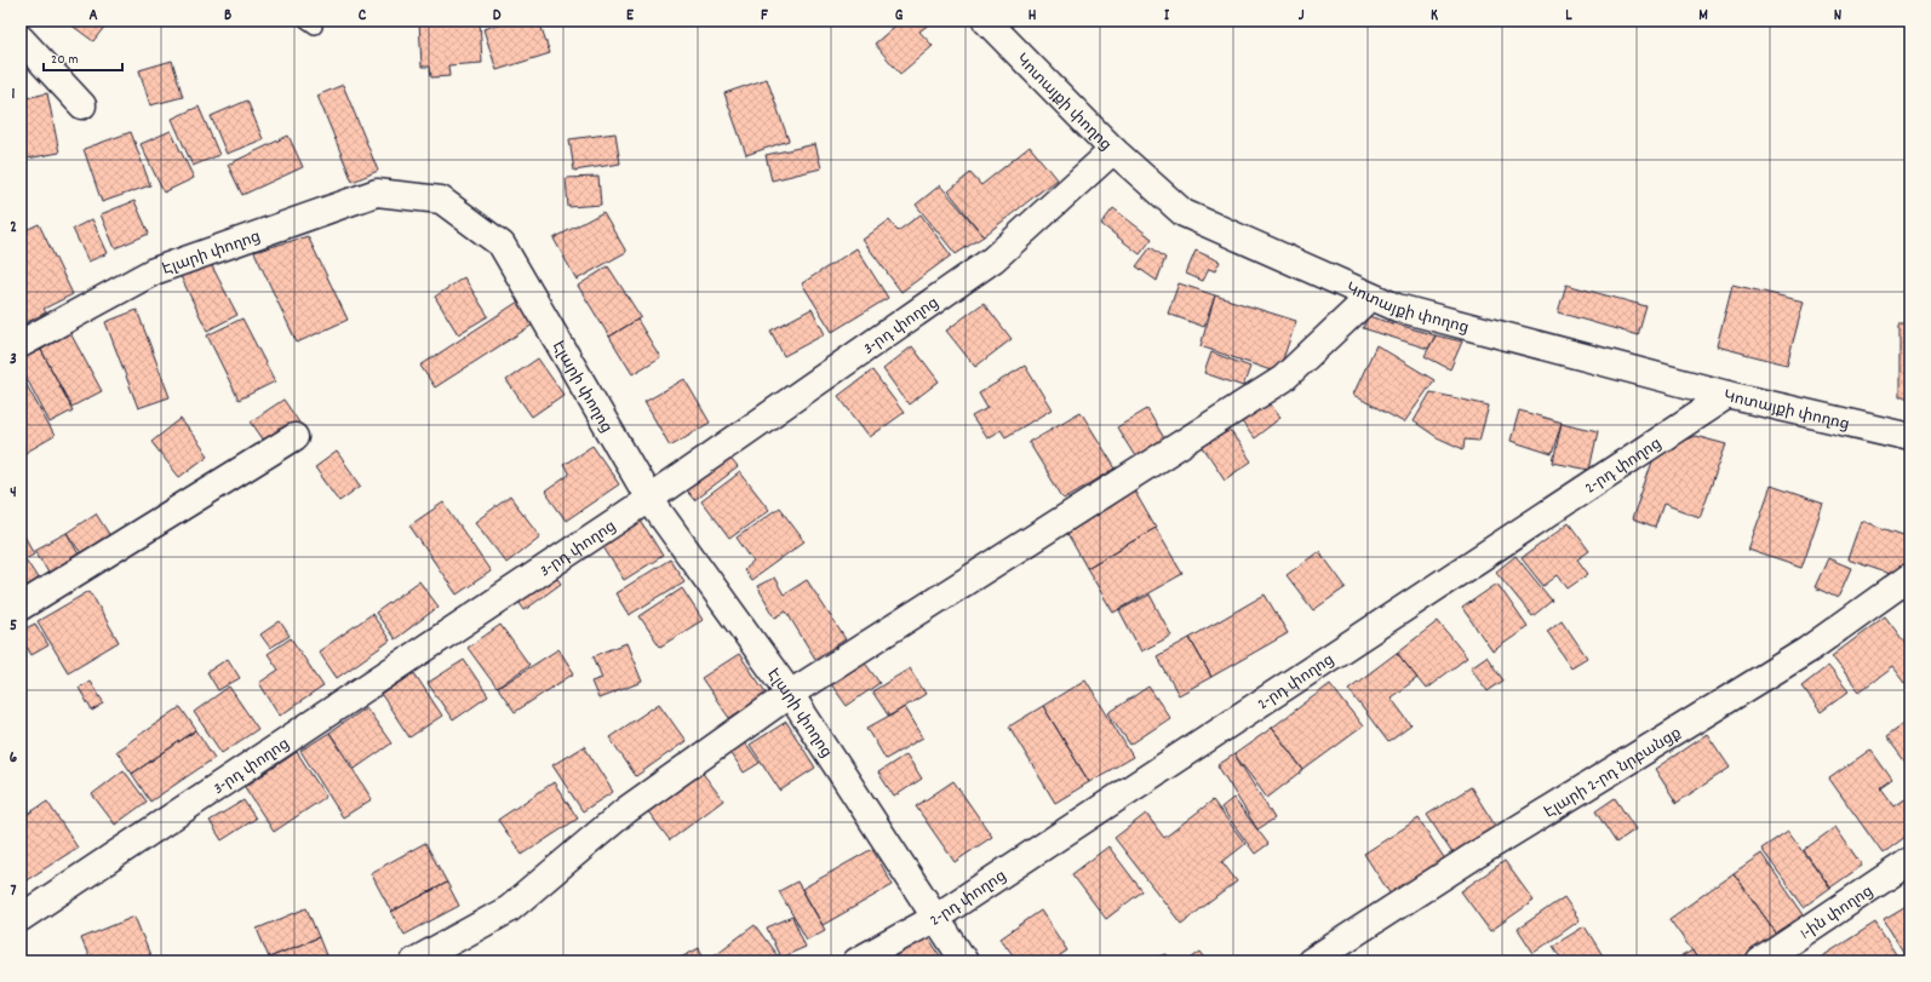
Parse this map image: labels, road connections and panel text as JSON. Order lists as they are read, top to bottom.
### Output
{
  "streets": {
    "street": [
      "Կոտայքի փողոց",
      "Էլարի փողոց",
      "3-րդ փողոց",
      "2-րդ փողոց",
      "Էլարի 2-րդ նրբանցք",
      "1-ին փողոց"
    ]
  },
  "crossings": [
    ["Կոտայքի փողոց", "3-րդ փողոց"],
    ["Կոտայքի փողոց", "2-րդ փողոց"],
    ["Էլարի փողոց", "3-րդ փողոց"],
    ["Էլարի փողոց", "2-րդ փողոց"]
  ],
  "scale_bar": "20 m",
  "grid": {
    "columns": [
      "A",
      "B",
      "C",
      "D",
      "E",
      "F",
      "G",
      "H",
      "I",
      "J",
      "K",
      "L",
      "M",
      "N"
    ],
    "rows": [
      "1",
      "2",
      "3",
      "4",
      "5",
      "6",
      "7"
    ]
  }
}
